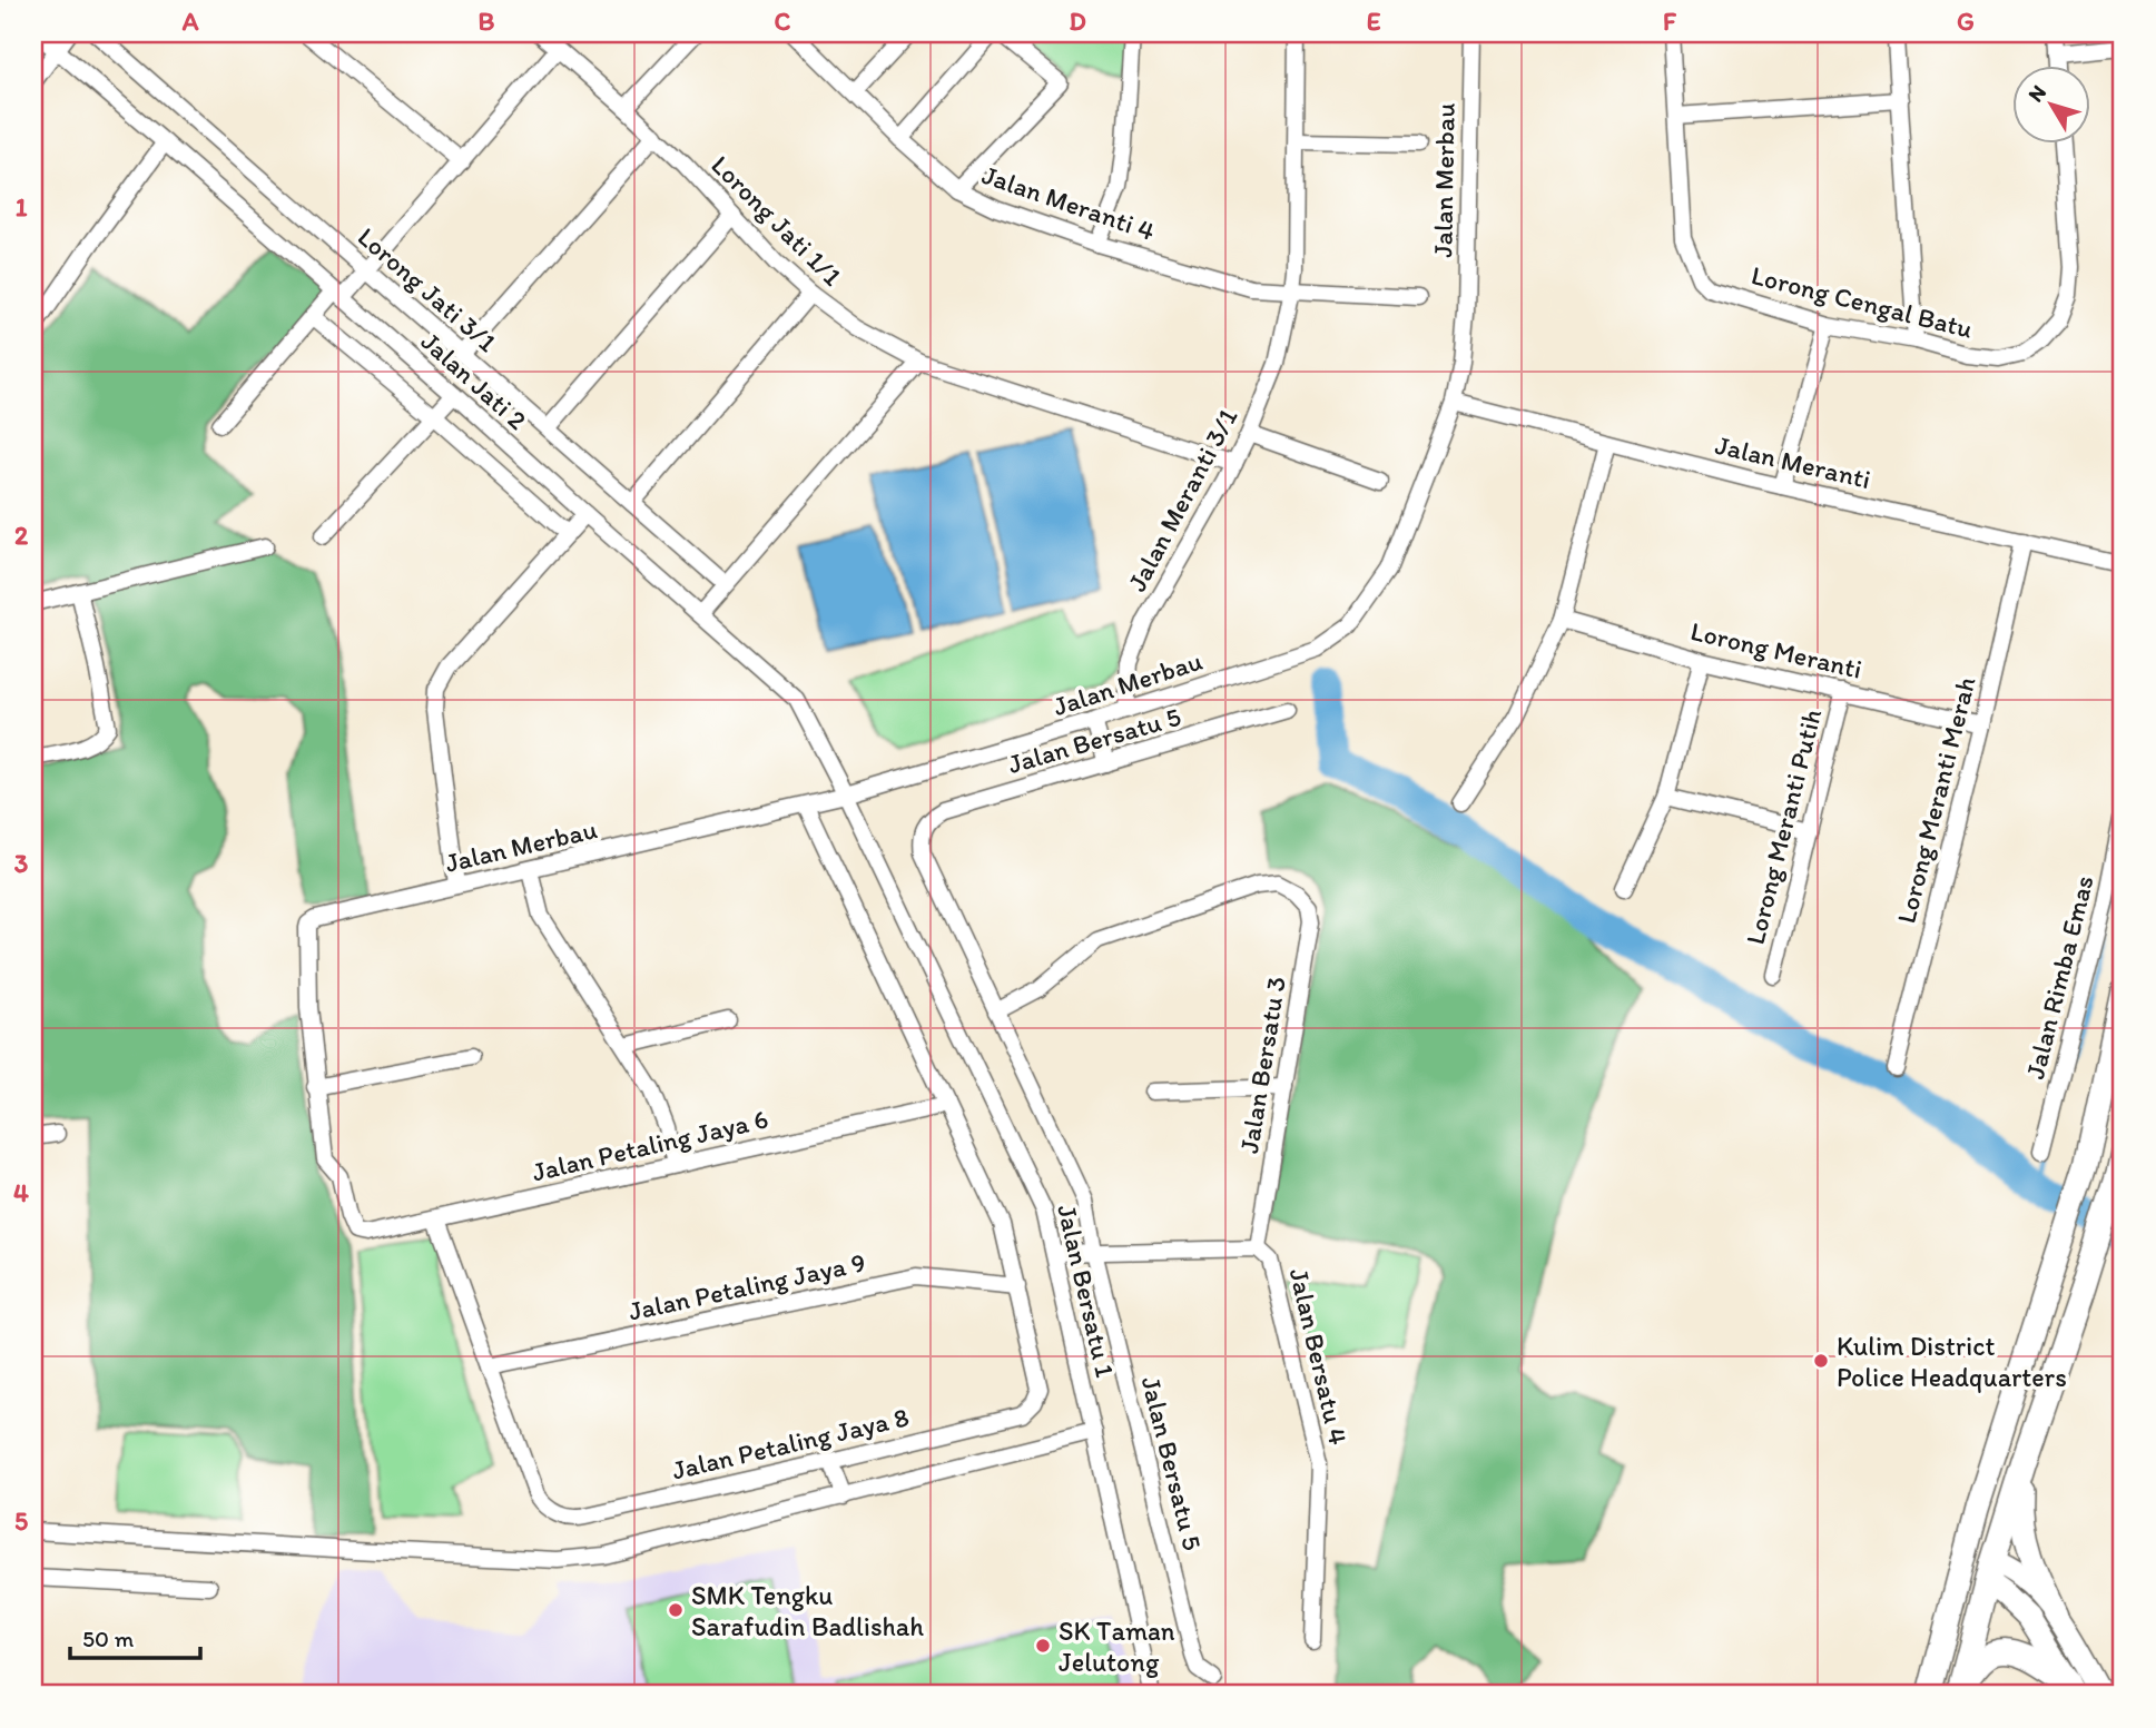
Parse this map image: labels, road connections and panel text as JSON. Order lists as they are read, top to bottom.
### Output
{
  "streets": {
    "street": [
      "Jalan Merbau",
      "Jalan Meranti 4",
      "Lorong Jati 1/1",
      "Lorong Jati 3/1",
      "Lorong Cengal Batu",
      "Jalan Jati 2",
      "Jalan Meranti",
      "Jalan Meranti 3/1",
      "Lorong Meranti",
      "Jalan Bersatu 5",
      "Lorong Meranti Merah",
      "Lorong Meranti Putih",
      "Jalan Rimba Emas",
      "Jalan Bersatu 3",
      "Jalan Petaling Jaya 6",
      "Jalan Petaling Jaya 9",
      "Jalan Bersatu 1",
      "Jalan Bersatu 4",
      "Jalan Petaling Jaya 8"
    ]
  },
  "crossings": [
    ["Jalan Merbau", "Jalan Jati 2"],
    ["Jalan Merbau", "Jalan Meranti"],
    ["Jalan Merbau", "Jalan Meranti 3/1"],
    ["Jalan Merbau", "Jalan Petaling Jaya 6"],
    ["Jalan Merbau", "Jalan Bersatu 1"],
    ["Jalan Meranti 4", "Jalan Meranti 3/1"],
    ["Lorong Jati 1/1", "Jalan Meranti 3/1"],
    ["Jalan Jati 2", "Jalan Bersatu 1"],
    ["Jalan Meranti", "Lorong Meranti Merah"],
    ["Lorong Meranti", "Lorong Meranti Merah"],
    ["Lorong Meranti", "Lorong Meranti Putih"],
    ["Jalan Bersatu 5", "Jalan Bersatu 3"],
    ["Jalan Bersatu 5", "Jalan Bersatu 4"],
    ["Jalan Bersatu 3", "Jalan Bersatu 4"],
    ["Jalan Petaling Jaya 9", "Jalan Petaling Jaya 8"],
    ["Jalan Bersatu 1", "Jalan Bersatu 4"]
  ],
  "places": ["Kulim District Police Headquarters", "SMK Tengku Sarafudin Badlishah", "SK Taman Jelutong"],
  "scale_bar": "50 m",
  "north": "top left",
  "grid": {
    "columns": [
      "A",
      "B",
      "C",
      "D",
      "E",
      "F",
      "G"
    ],
    "rows": [
      "1",
      "2",
      "3",
      "4",
      "5"
    ]
  }
}
